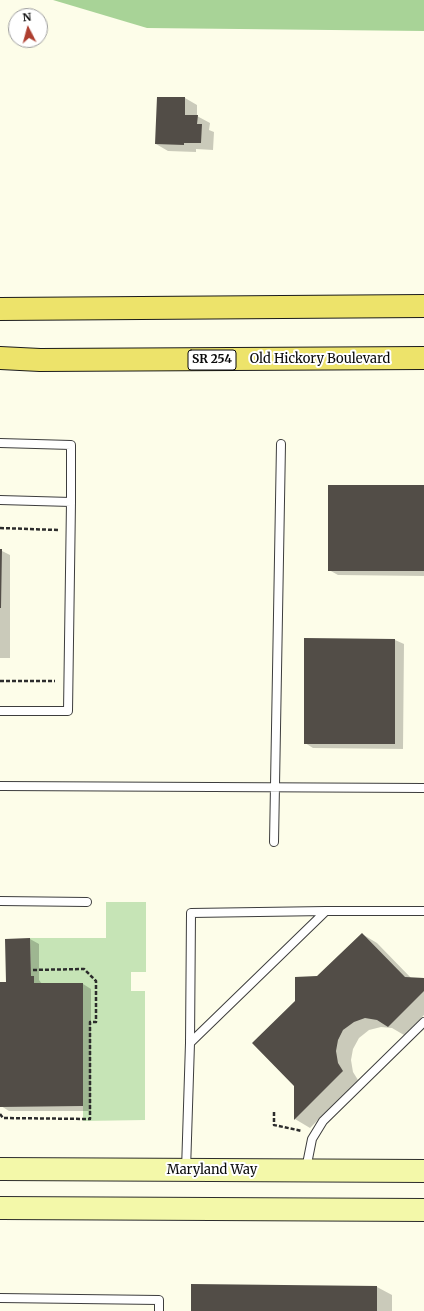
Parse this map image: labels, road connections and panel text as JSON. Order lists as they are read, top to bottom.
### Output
{
  "streets": {
    "main road": ["Old Hickory Boulevard", "SR 254", "Maryland Way"]
  },
  "north": "top"
}
